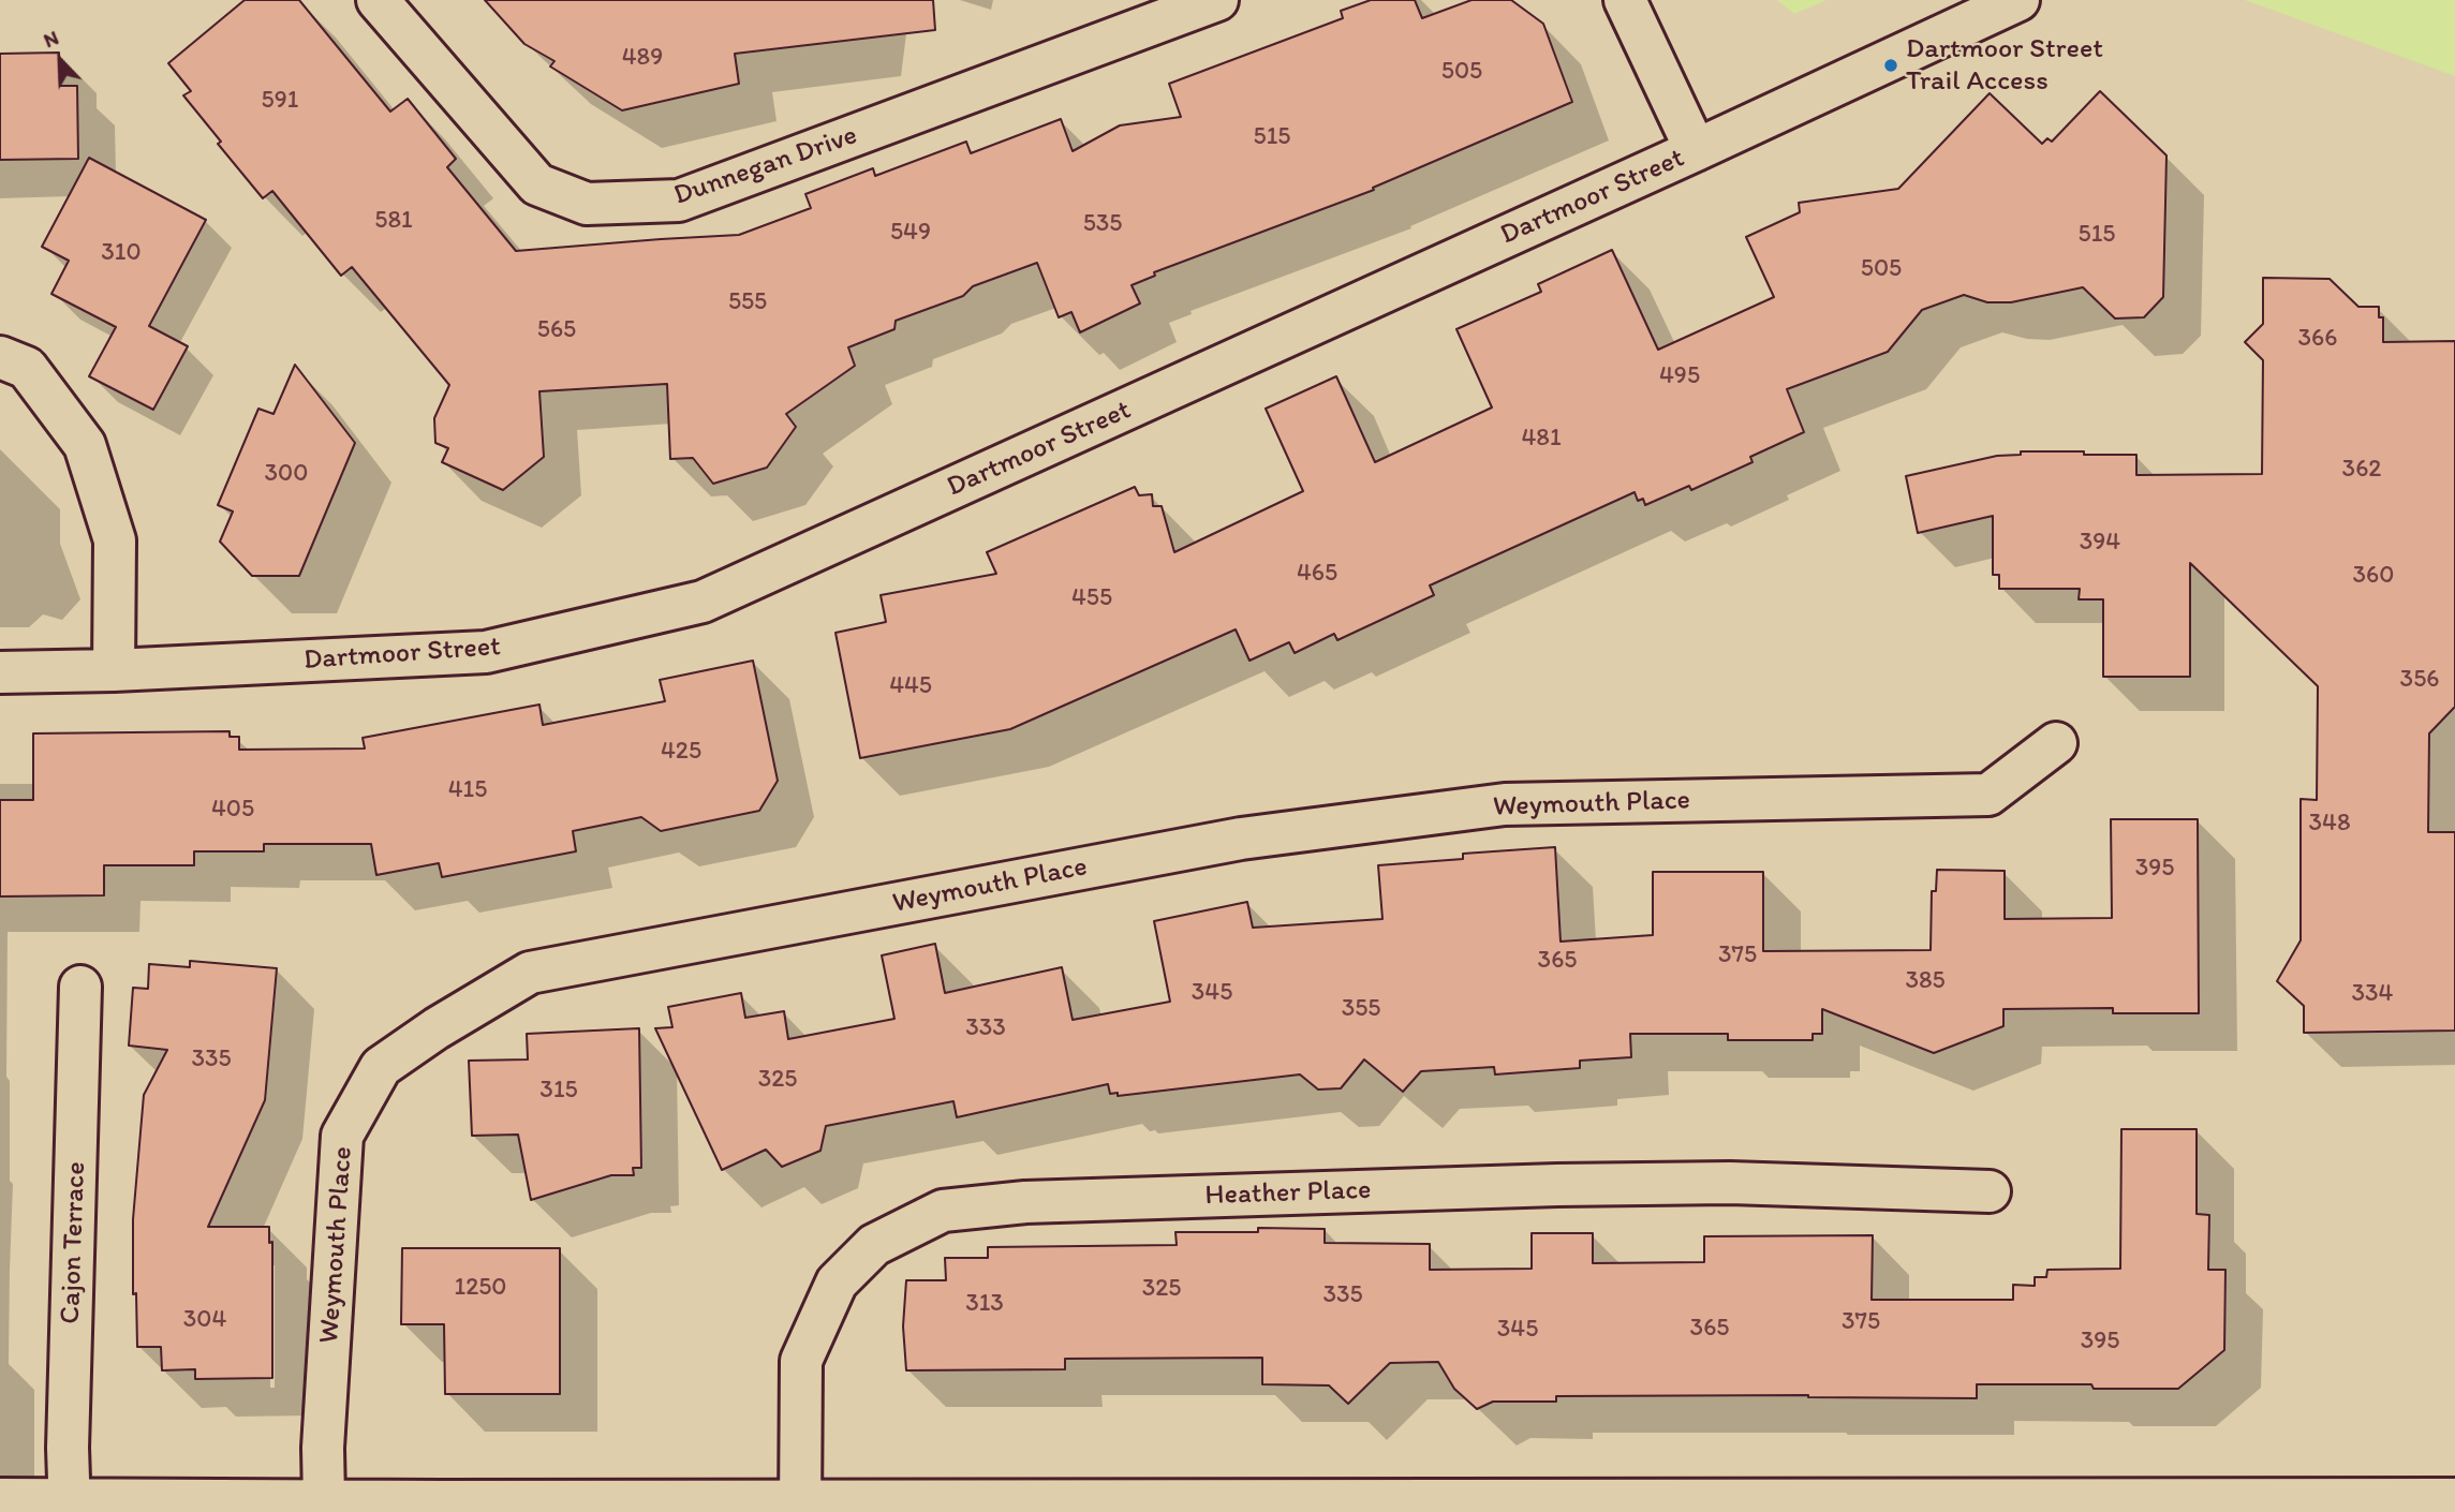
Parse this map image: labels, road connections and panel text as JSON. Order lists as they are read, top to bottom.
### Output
{
  "streets": {
    "street": [
      "Dunnegan Drive",
      "Dartmoor Street",
      "Weymouth Place",
      "Heather Place",
      "Cajon Terrace"
    ]
  },
  "places": ["Dartmoor Street Trail Access"],
  "house_numbers": [
    "489",
    "505",
    "591",
    "515",
    "581",
    "535",
    "549",
    "515",
    "310",
    "505",
    "555",
    "565",
    "366",
    "495",
    "481",
    "362",
    "300",
    "394",
    "465",
    "360",
    "455",
    "356",
    "445",
    "425",
    "415",
    "405",
    "348",
    "395",
    "375",
    "365",
    "385",
    "345",
    "334",
    "355",
    "333",
    "335",
    "325",
    "315",
    "1250",
    "325",
    "335",
    "313",
    "304",
    "375",
    "365",
    "345",
    "395"
  ],
  "north": "top left"
}
